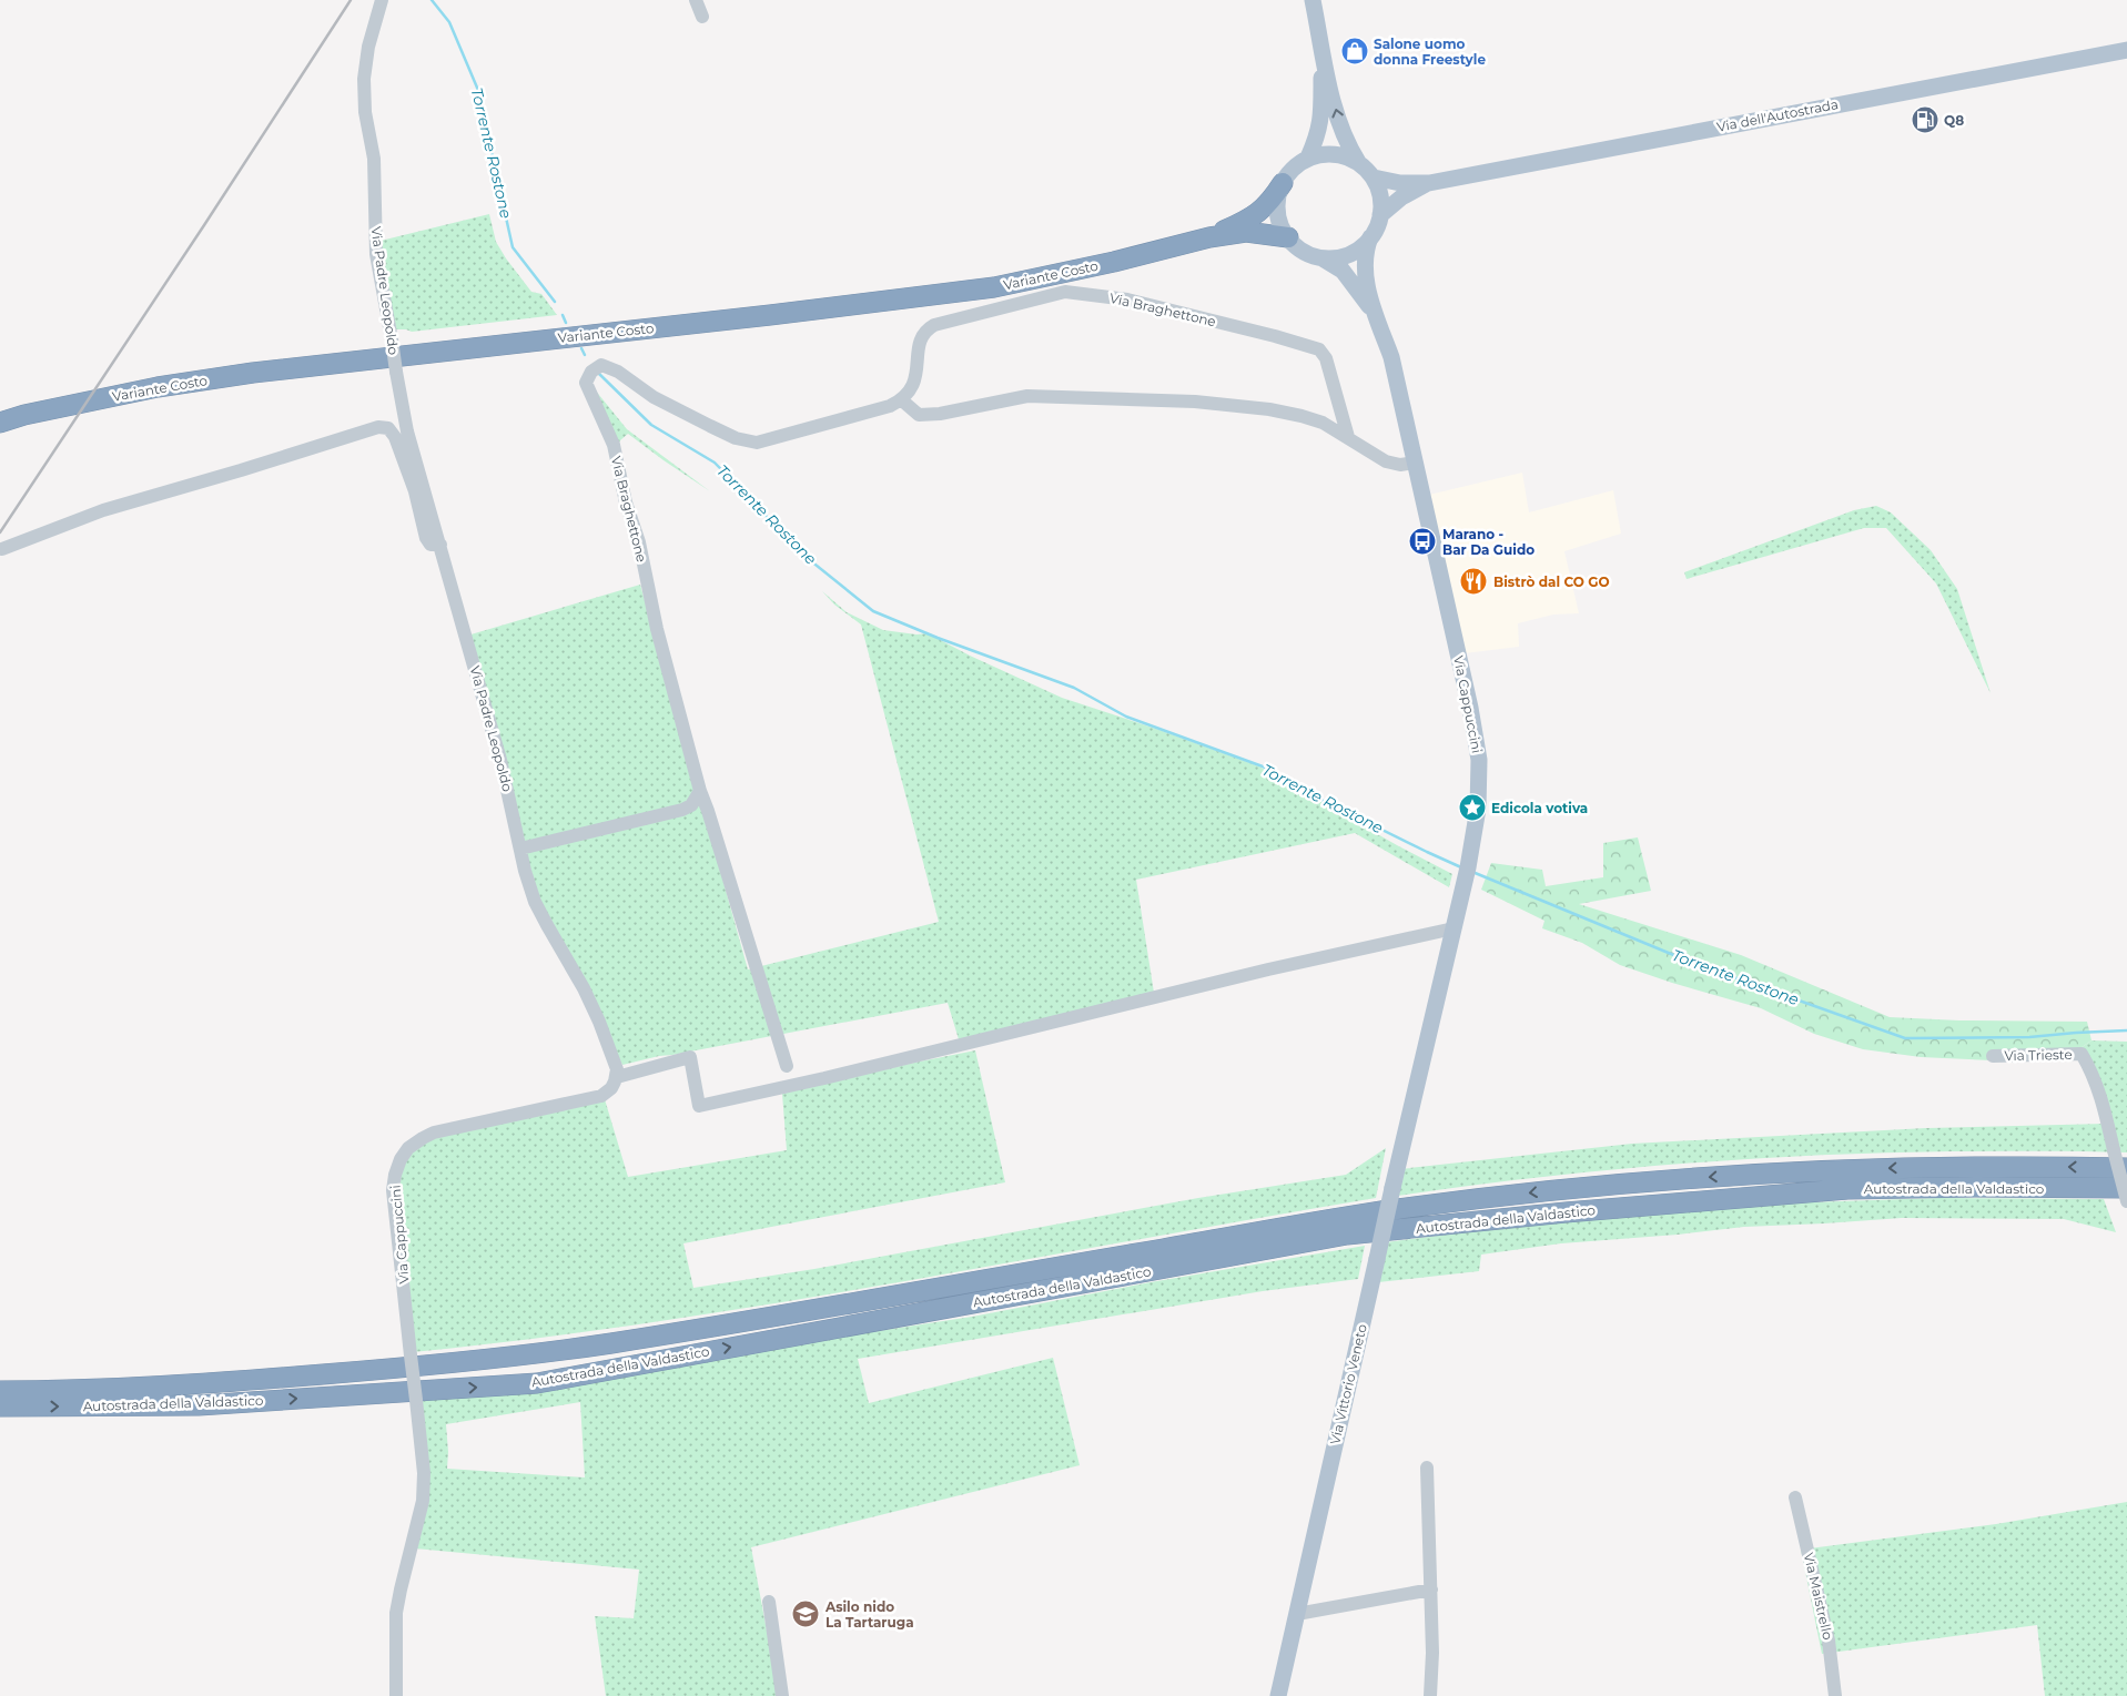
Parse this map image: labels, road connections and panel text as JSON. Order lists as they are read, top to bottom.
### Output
{
  "streets": {
    "highway": ["Variante Costo", "Autostrada della Valdastico"],
    "main road": ["Via dell'Autostrada", "Via Cappuccini", "Via Vittorio Veneto"],
    "street": [
      "Via Padre Leopoldo",
      "Via Braghettone",
      "Via Trieste",
      "Via Maistrello"
    ]
  },
  "crossings": [
    ["Via Cappuccini", "Via Vittorio Veneto"]
  ],
  "water": ["Torrente Rostone"],
  "places": {
    "shop": ["Salone uomo donna Freestyle"],
    "fuel station": ["Q8"],
    "bus stop": ["Marano - Bar Da Guido"],
    "restaurant": ["Bistrò dal CO GO"],
    "place": ["Edicola votiva"],
    "school or university": ["Asilo nido La Tartaruga"]
  }
}
